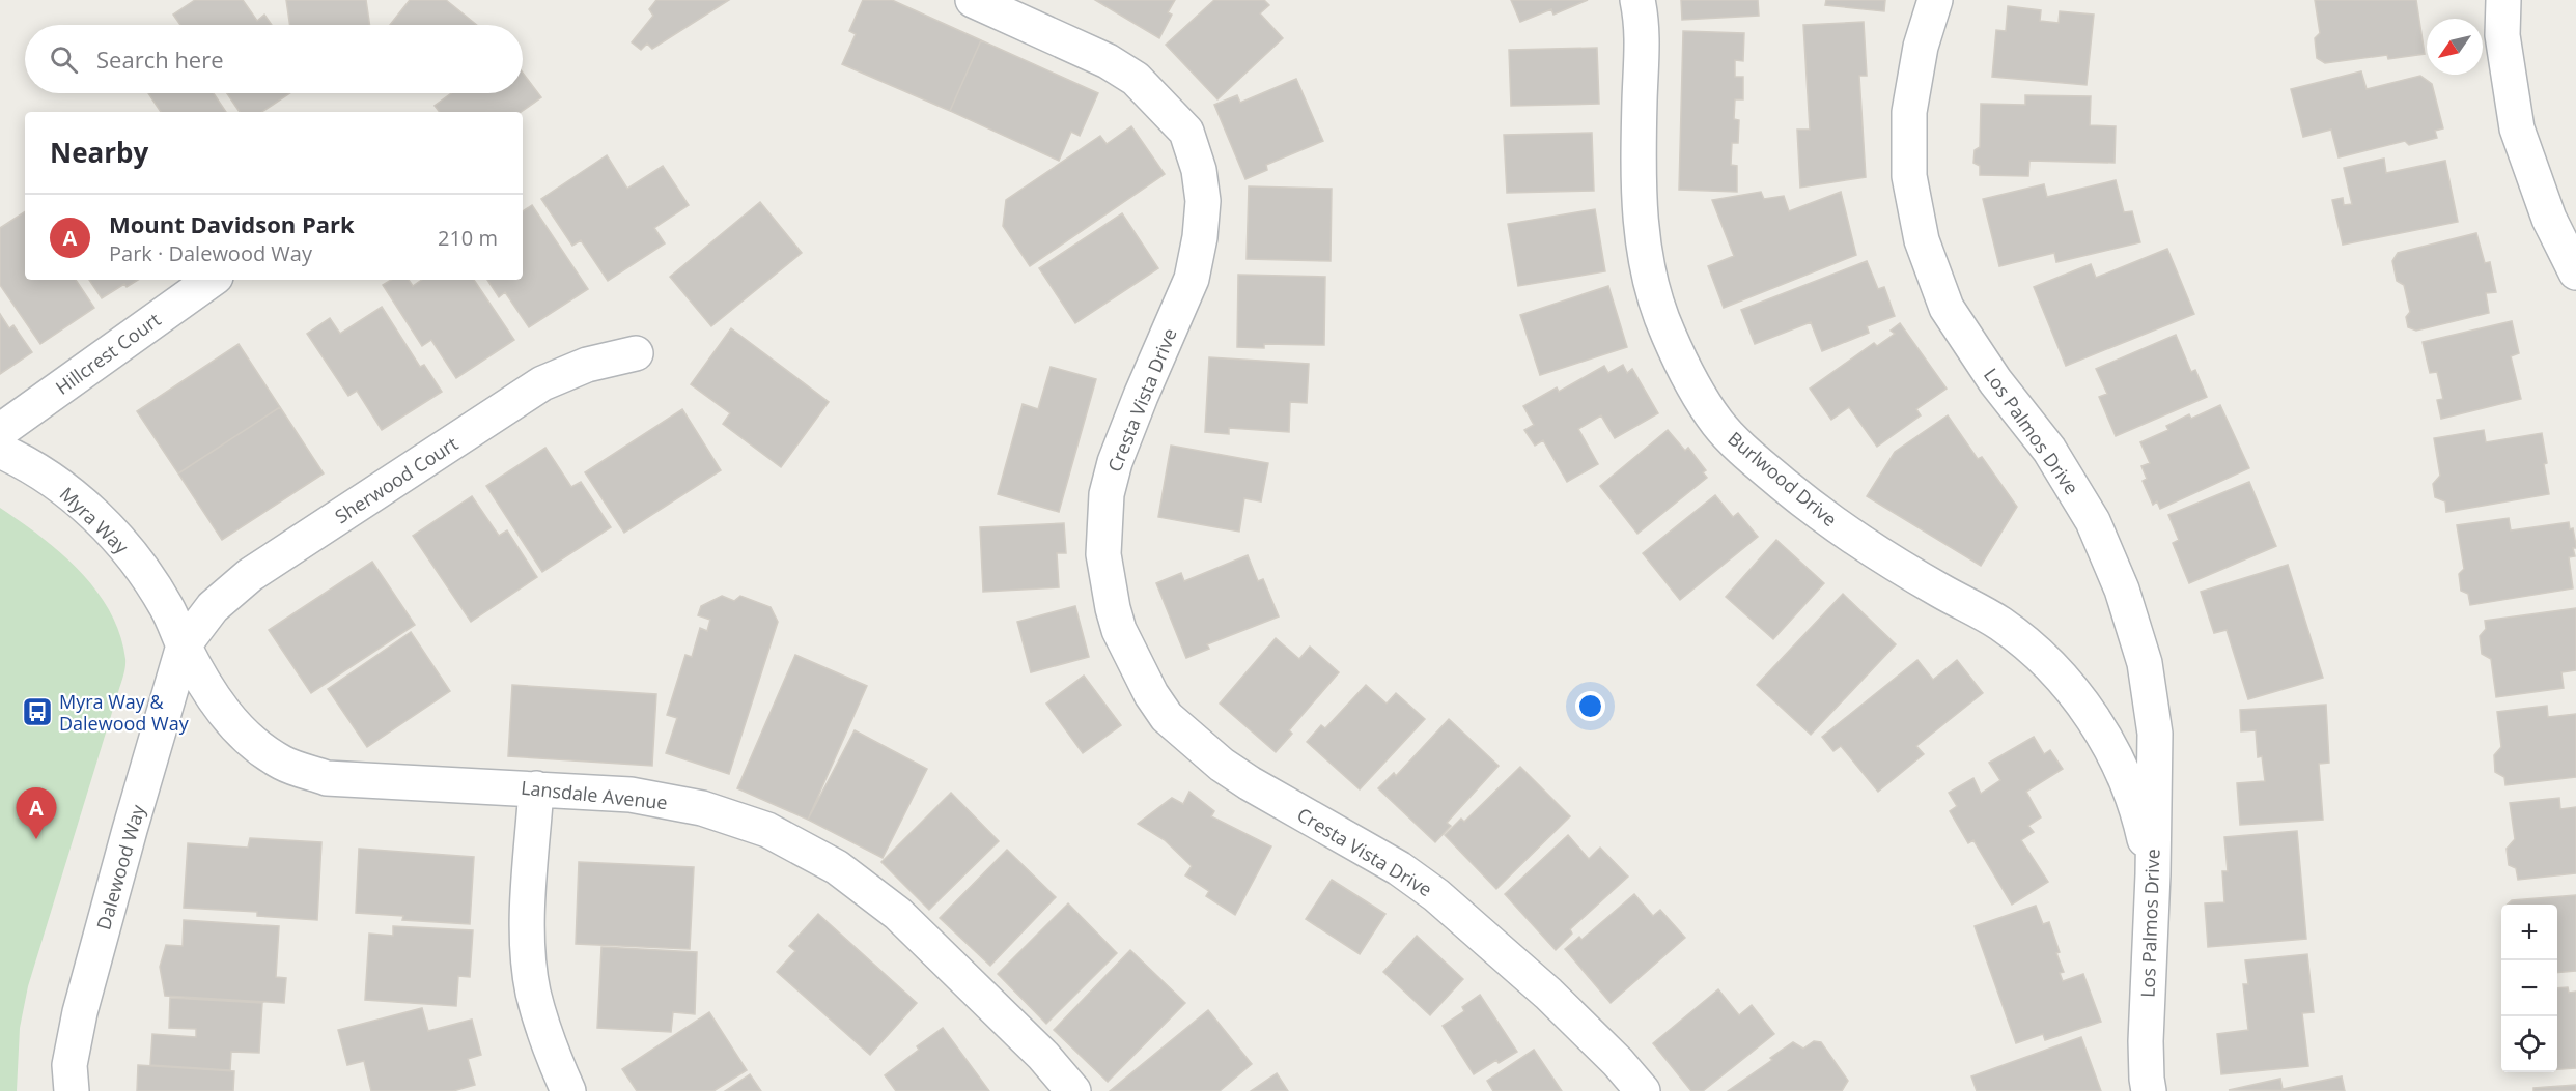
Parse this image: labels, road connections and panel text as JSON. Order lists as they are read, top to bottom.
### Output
{
  "streets": {
    "street": [
      "Hillcrest Court",
      "Cresta Vista Drive",
      "Los Palmos Drive",
      "Burlwood Drive",
      "Sherwood Court",
      "Myra Way",
      "Lansdale Avenue",
      "Dalewood Way"
    ]
  },
  "crossings": [
    ["Los Palmos Drive", "Burlwood Drive"],
    ["Sherwood Court", "Myra Way"],
    ["Sherwood Court", "Lansdale Avenue"],
    ["Sherwood Court", "Dalewood Way"],
    ["Myra Way", "Lansdale Avenue"],
    ["Myra Way", "Dalewood Way"],
    ["Lansdale Avenue", "Dalewood Way"]
  ],
  "places": {
    "bus stop": ["Myra Way & Dalewood Way"]
  },
  "north": "bottom left",
  "page": {
    "search": "Search here",
    "heading": "Nearby",
    "list": [
      {
        "mark": "A",
        "name": "Mount Davidson Park",
        "note": "Park · Dalewood Way",
        "value": "210 m"
      }
    ],
    "pins": "A",
    "map_buttons": ["+", "−"]
  }
}
